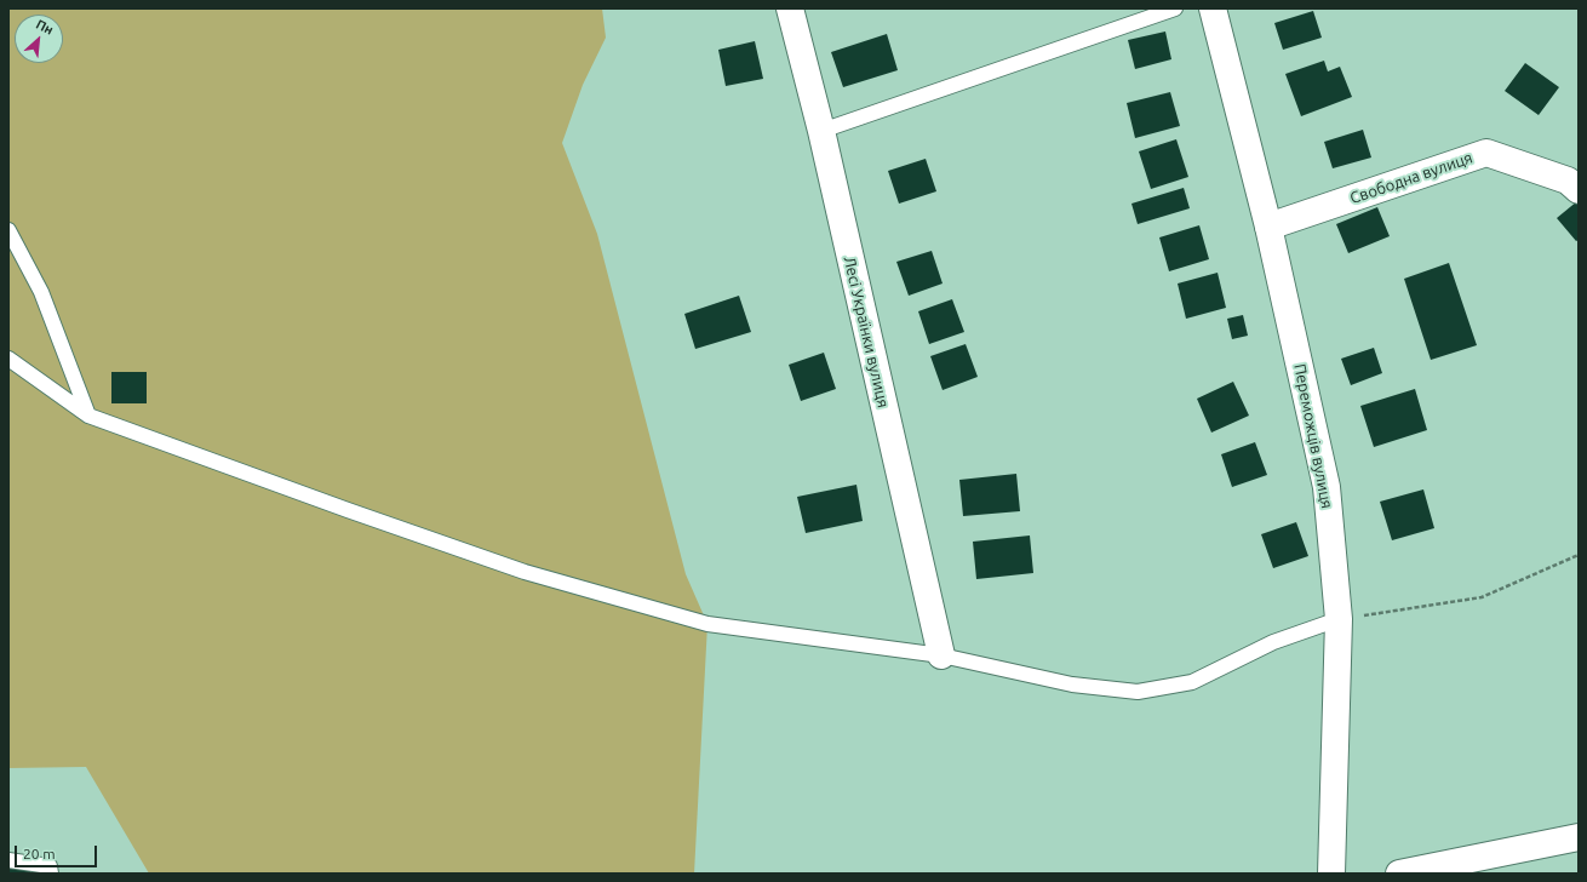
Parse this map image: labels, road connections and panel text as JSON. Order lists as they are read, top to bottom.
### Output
{
  "streets": {
    "street": ["Свободна вулиця", "Лесі Українки вулиця", "Переможців вулиця"]
  },
  "crossings": [
    ["Свободна вулиця", "Переможців вулиця"]
  ],
  "scale_bar": "20 m",
  "north": "top right"
}
